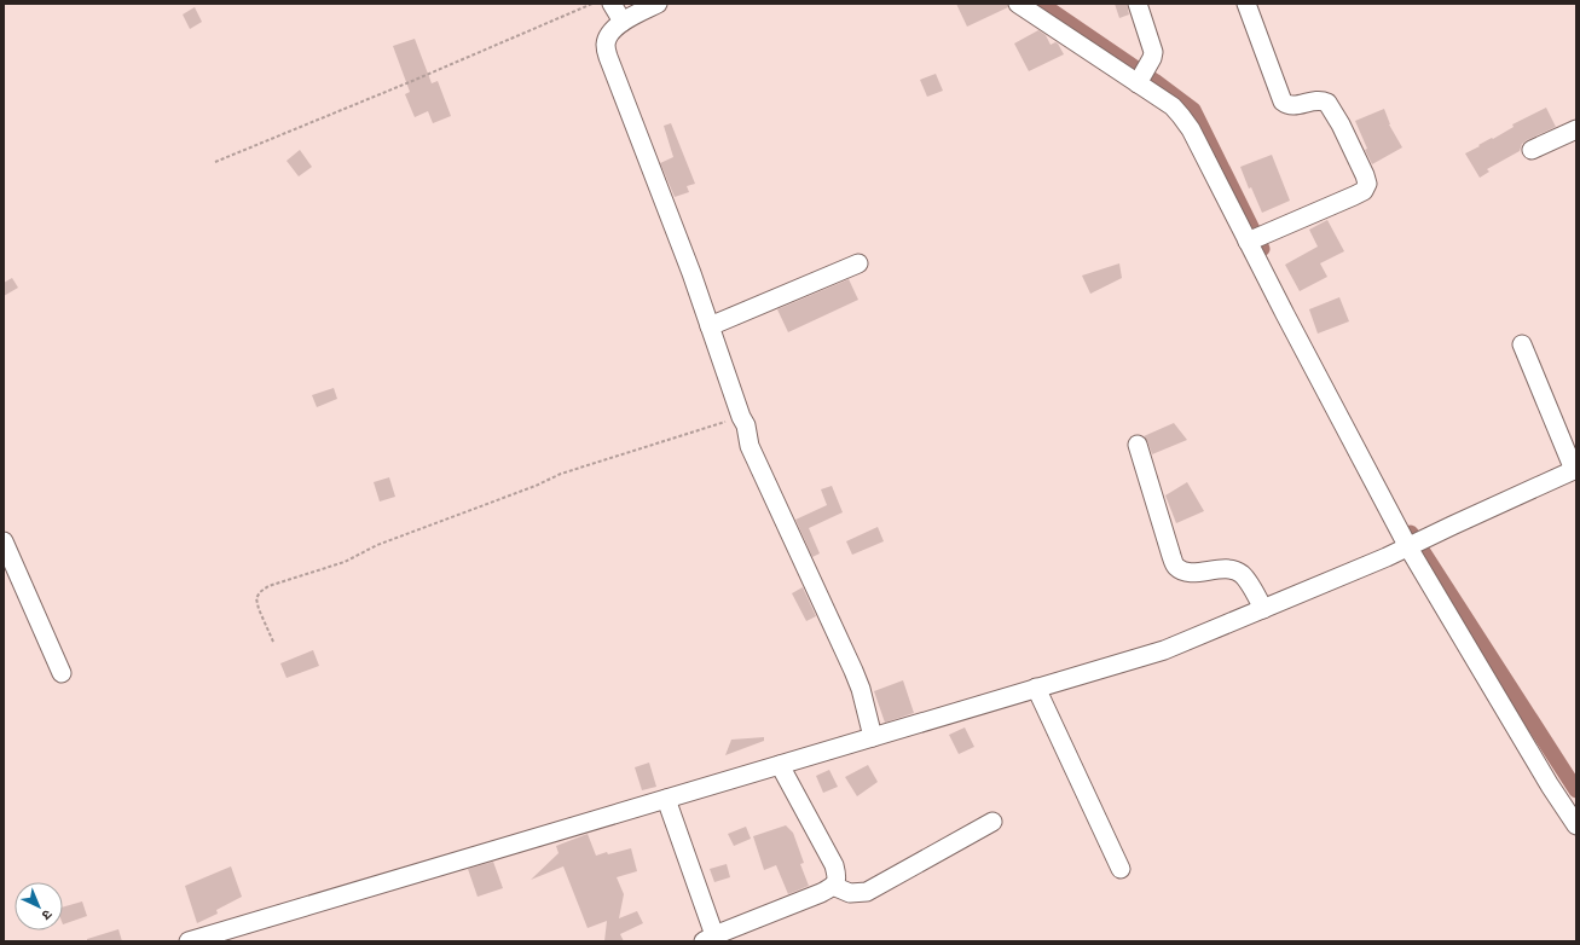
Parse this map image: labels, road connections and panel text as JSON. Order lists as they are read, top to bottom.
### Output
{
  "north": "bottom right"
}
